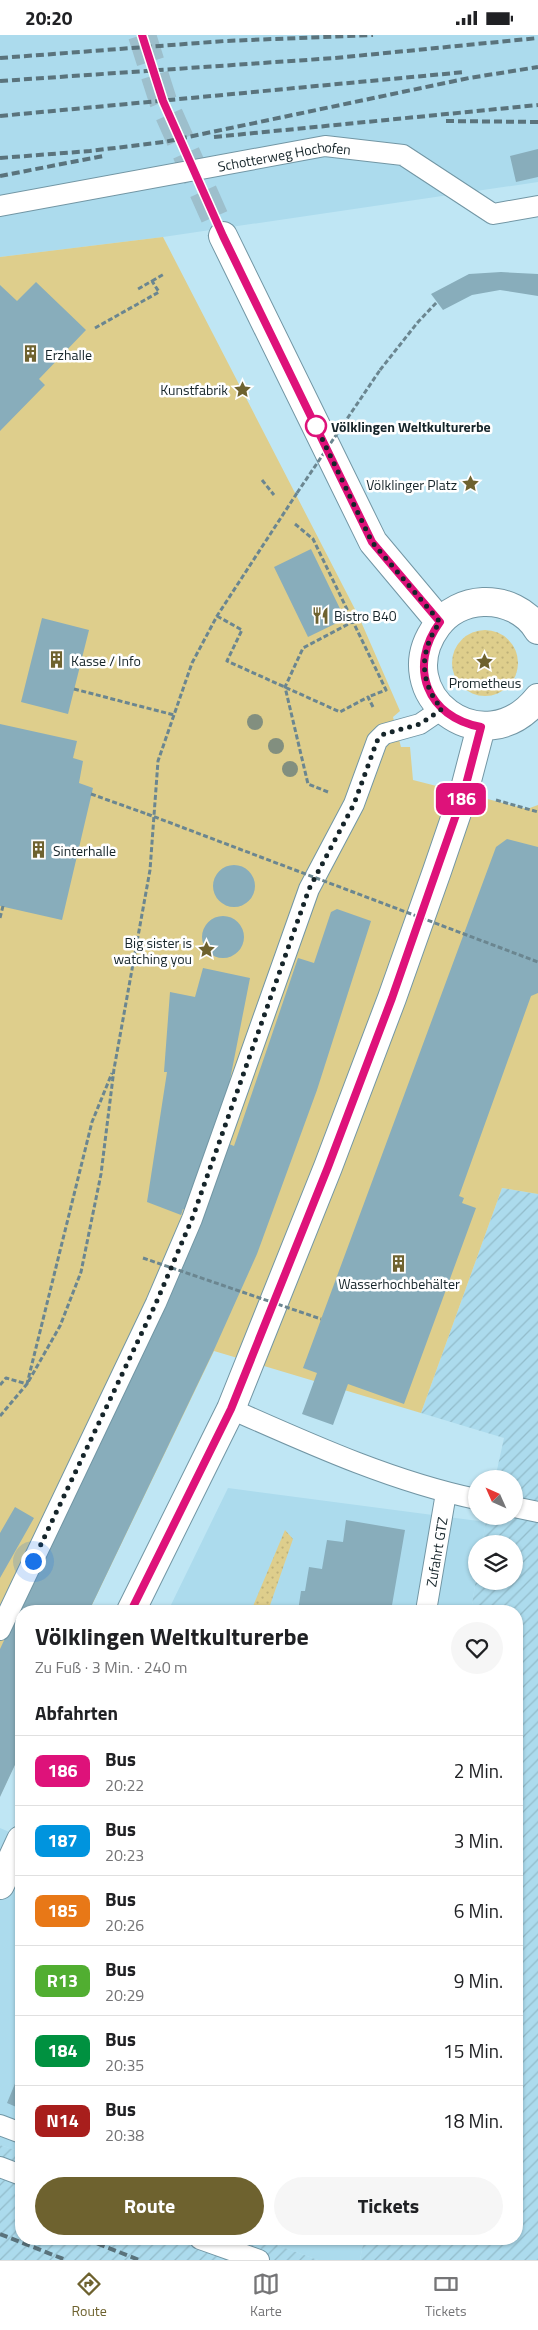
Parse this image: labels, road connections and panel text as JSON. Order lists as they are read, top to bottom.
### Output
{
  "streets": {
    "lane": ["Schotterweg Hochofen", "Zufahrt GTZ"]
  },
  "places": {
    "building": [
      "Erzhalle",
      "Kasse / Info",
      "Sinterhalle",
      "Wasserhochbehälter"
    ],
    "place": [
      "Kunstfabrik",
      "Völklinger Platz",
      "Prometheus",
      "Big sister is watching you"
    ],
    "other": ["Völklingen Weltkulturerbe"],
    "restaurant": ["Bistro B40"]
  },
  "lines": ["bus line 186"],
  "north": "top left",
  "page": {
    "status": "20:20",
    "on_map": "186",
    "heading": [
      ["Völklingen Weltkulturerbe", "Zu Fuß · 3 Min. · 240 m"],
      "Abfahrten"
    ],
    "list": [
      {
        "mark": "186",
        "name": "Bus",
        "note": "20:22",
        "value": "2 Min."
      },
      {
        "mark": "187",
        "name": "Bus",
        "note": "20:23",
        "value": "3 Min."
      },
      {
        "mark": "185",
        "name": "Bus",
        "note": "20:26",
        "value": "6 Min."
      },
      {
        "mark": "R13",
        "name": "Bus",
        "note": "20:29",
        "value": "9 Min."
      },
      {
        "mark": "184",
        "name": "Bus",
        "note": "20:35",
        "value": "15 Min."
      },
      {
        "mark": "N14",
        "name": "Bus",
        "note": "20:38",
        "value": "18 Min."
      }
    ],
    "buttons": ["Route", "Tickets"],
    "tabs": ["Route", "Karte", "Tickets"]
  }
}
